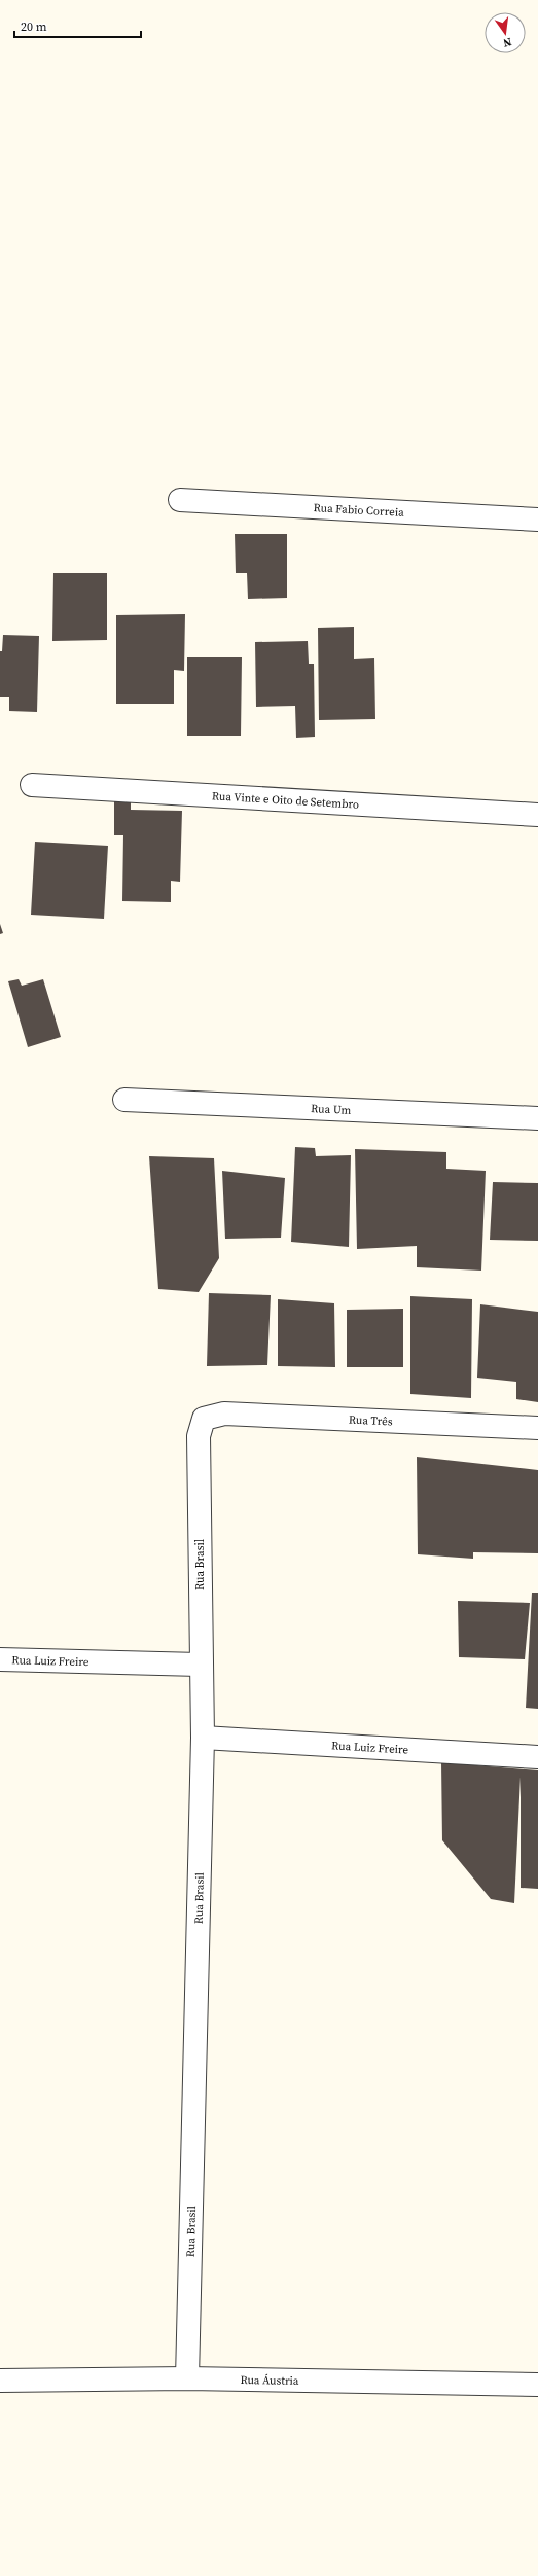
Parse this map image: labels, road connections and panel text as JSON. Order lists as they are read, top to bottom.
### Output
{
  "streets": {
    "street": [
      "Rua Fabio Correia",
      "Rua Vinte e Oito de Setembro",
      "Rua Um",
      "Rua Três",
      "Rua Brasil",
      "Rua Luiz Freire",
      "Rua Áustria"
    ]
  },
  "crossings": [
    ["Rua Três", "Rua Brasil"],
    ["Rua Brasil", "Rua Luiz Freire"],
    ["Rua Brasil", "Rua Áustria"]
  ],
  "scale_bar": "20 m",
  "north": "bottom"
}
